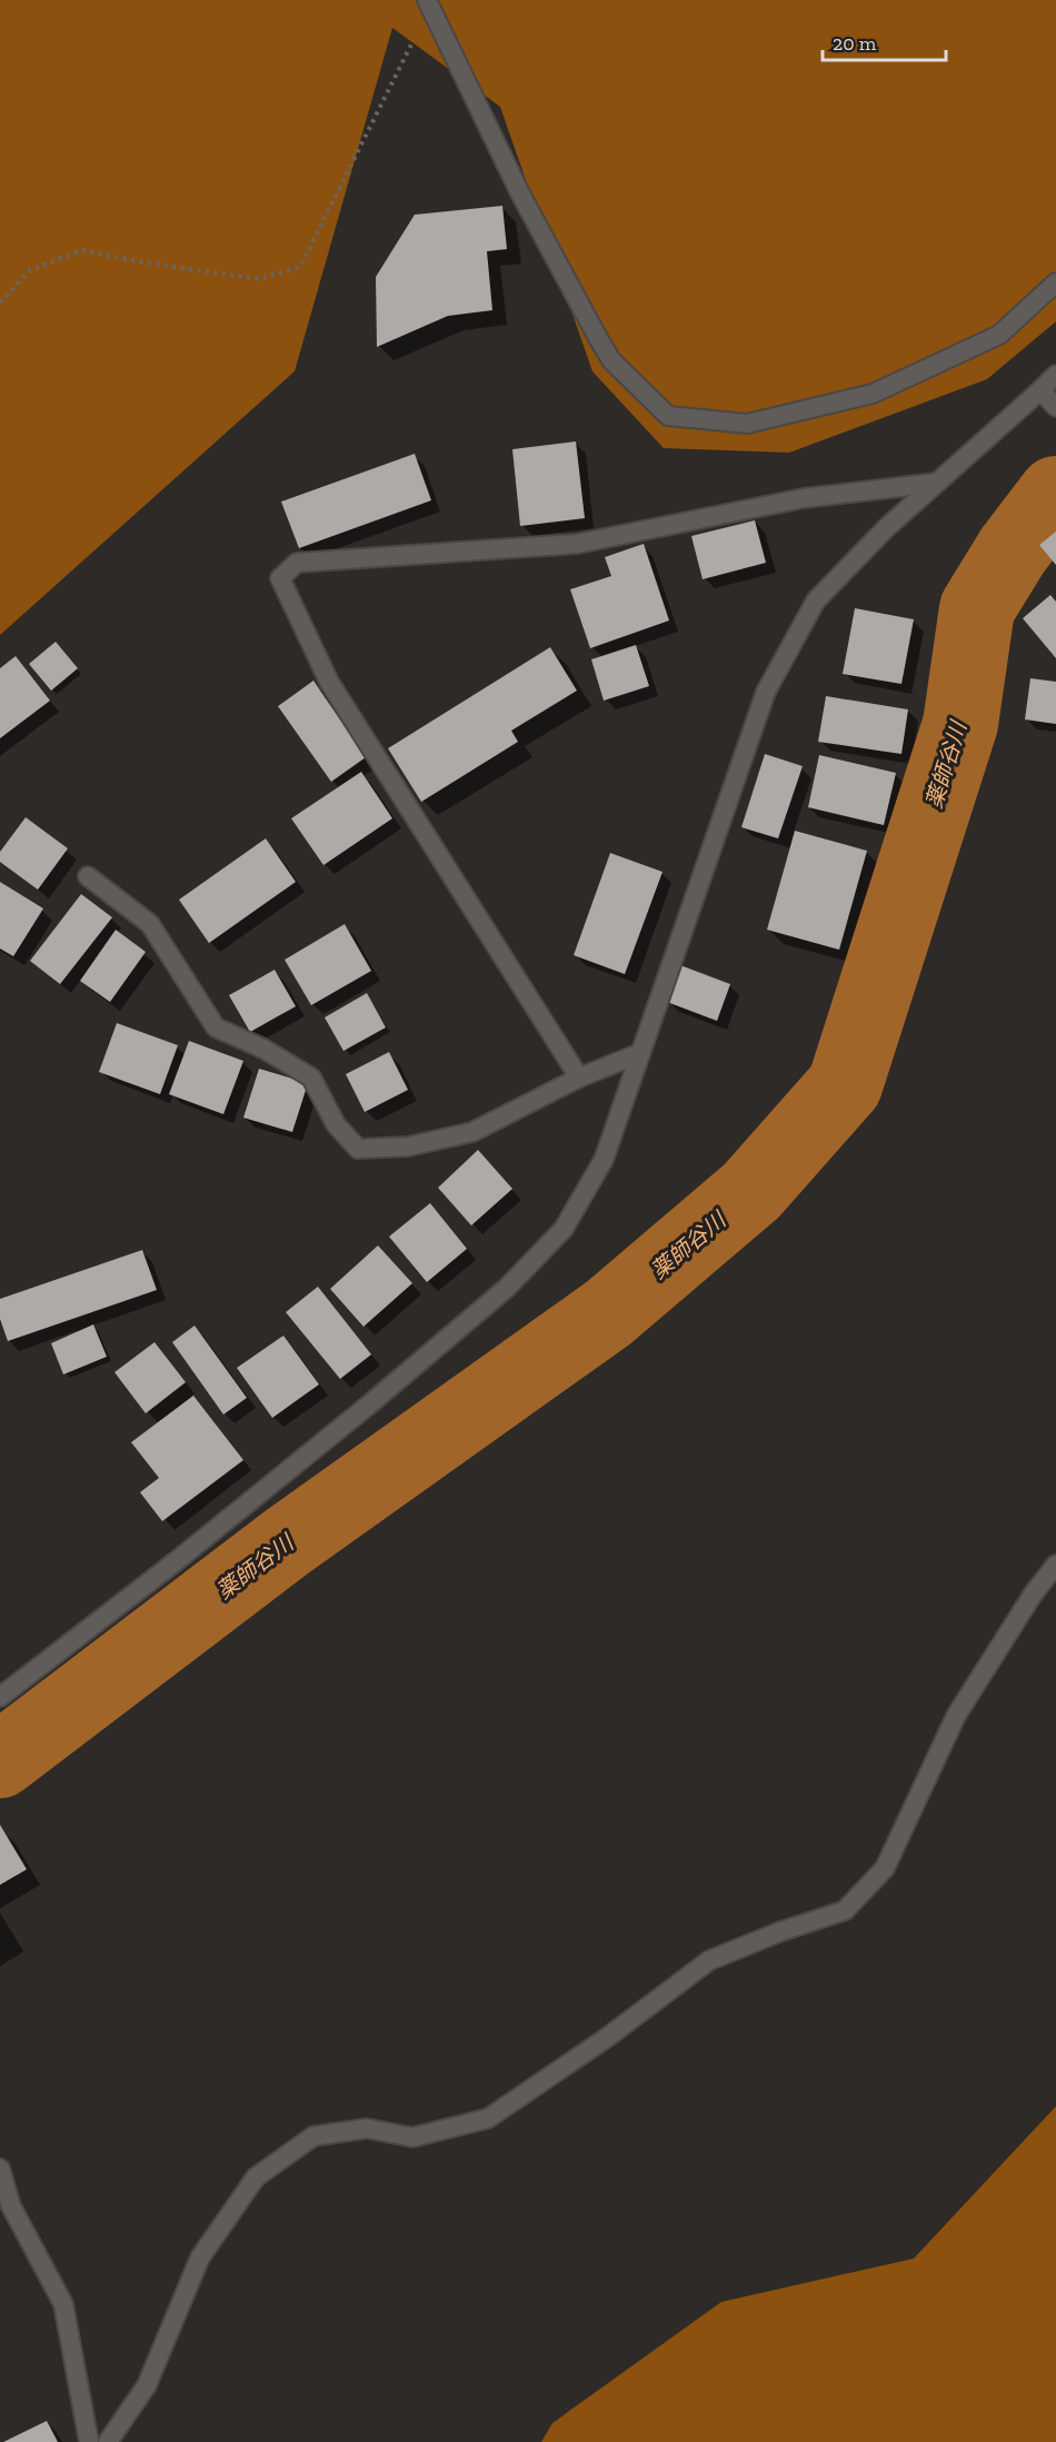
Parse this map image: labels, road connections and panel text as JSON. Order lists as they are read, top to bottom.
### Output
{
  "water": ["薬師谷川"],
  "scale_bar": "20 m"
}
